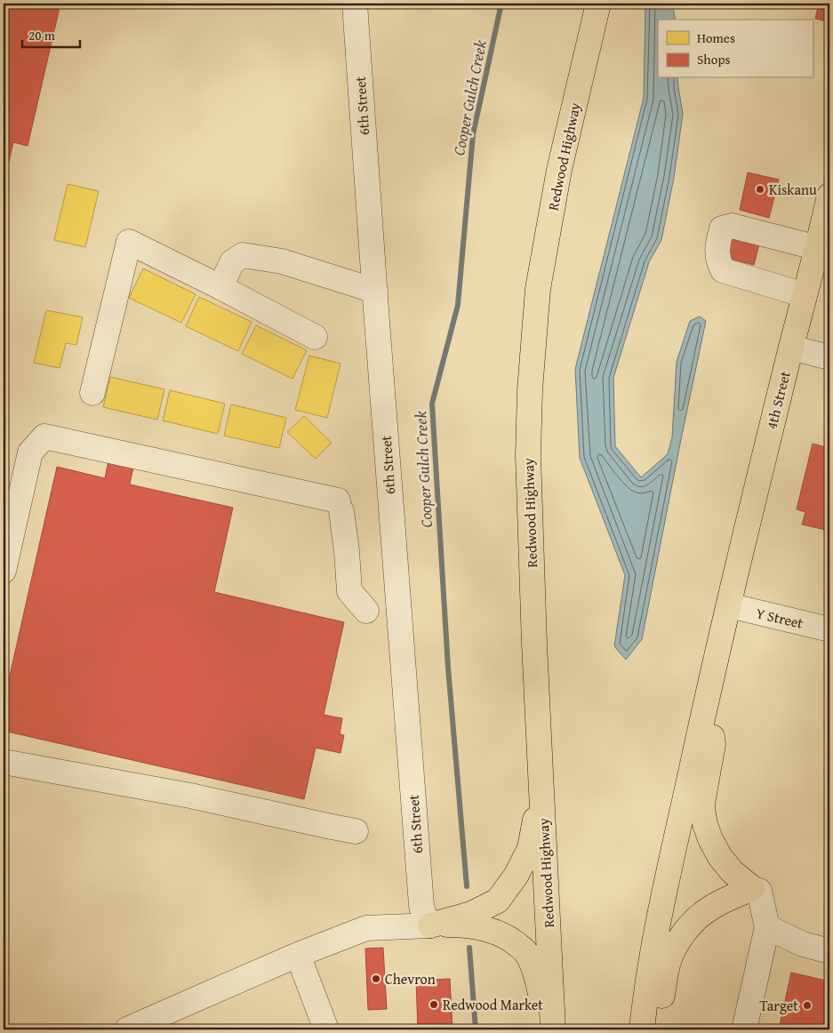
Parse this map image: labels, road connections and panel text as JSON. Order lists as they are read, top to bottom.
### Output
{
  "streets": {
    "highway": ["Redwood Highway", "4th Street"],
    "street": ["6th Street", "Y Street"]
  },
  "crossings": [
    ["4th Street", "Y Street"]
  ],
  "water": ["Cooper Gulch Creek"],
  "places": [
    "Kiskanu",
    "Chevron",
    "Redwood Market",
    "Target"
  ],
  "legend": ["Homes", "Shops"],
  "scale_bar": "20 m"
}
